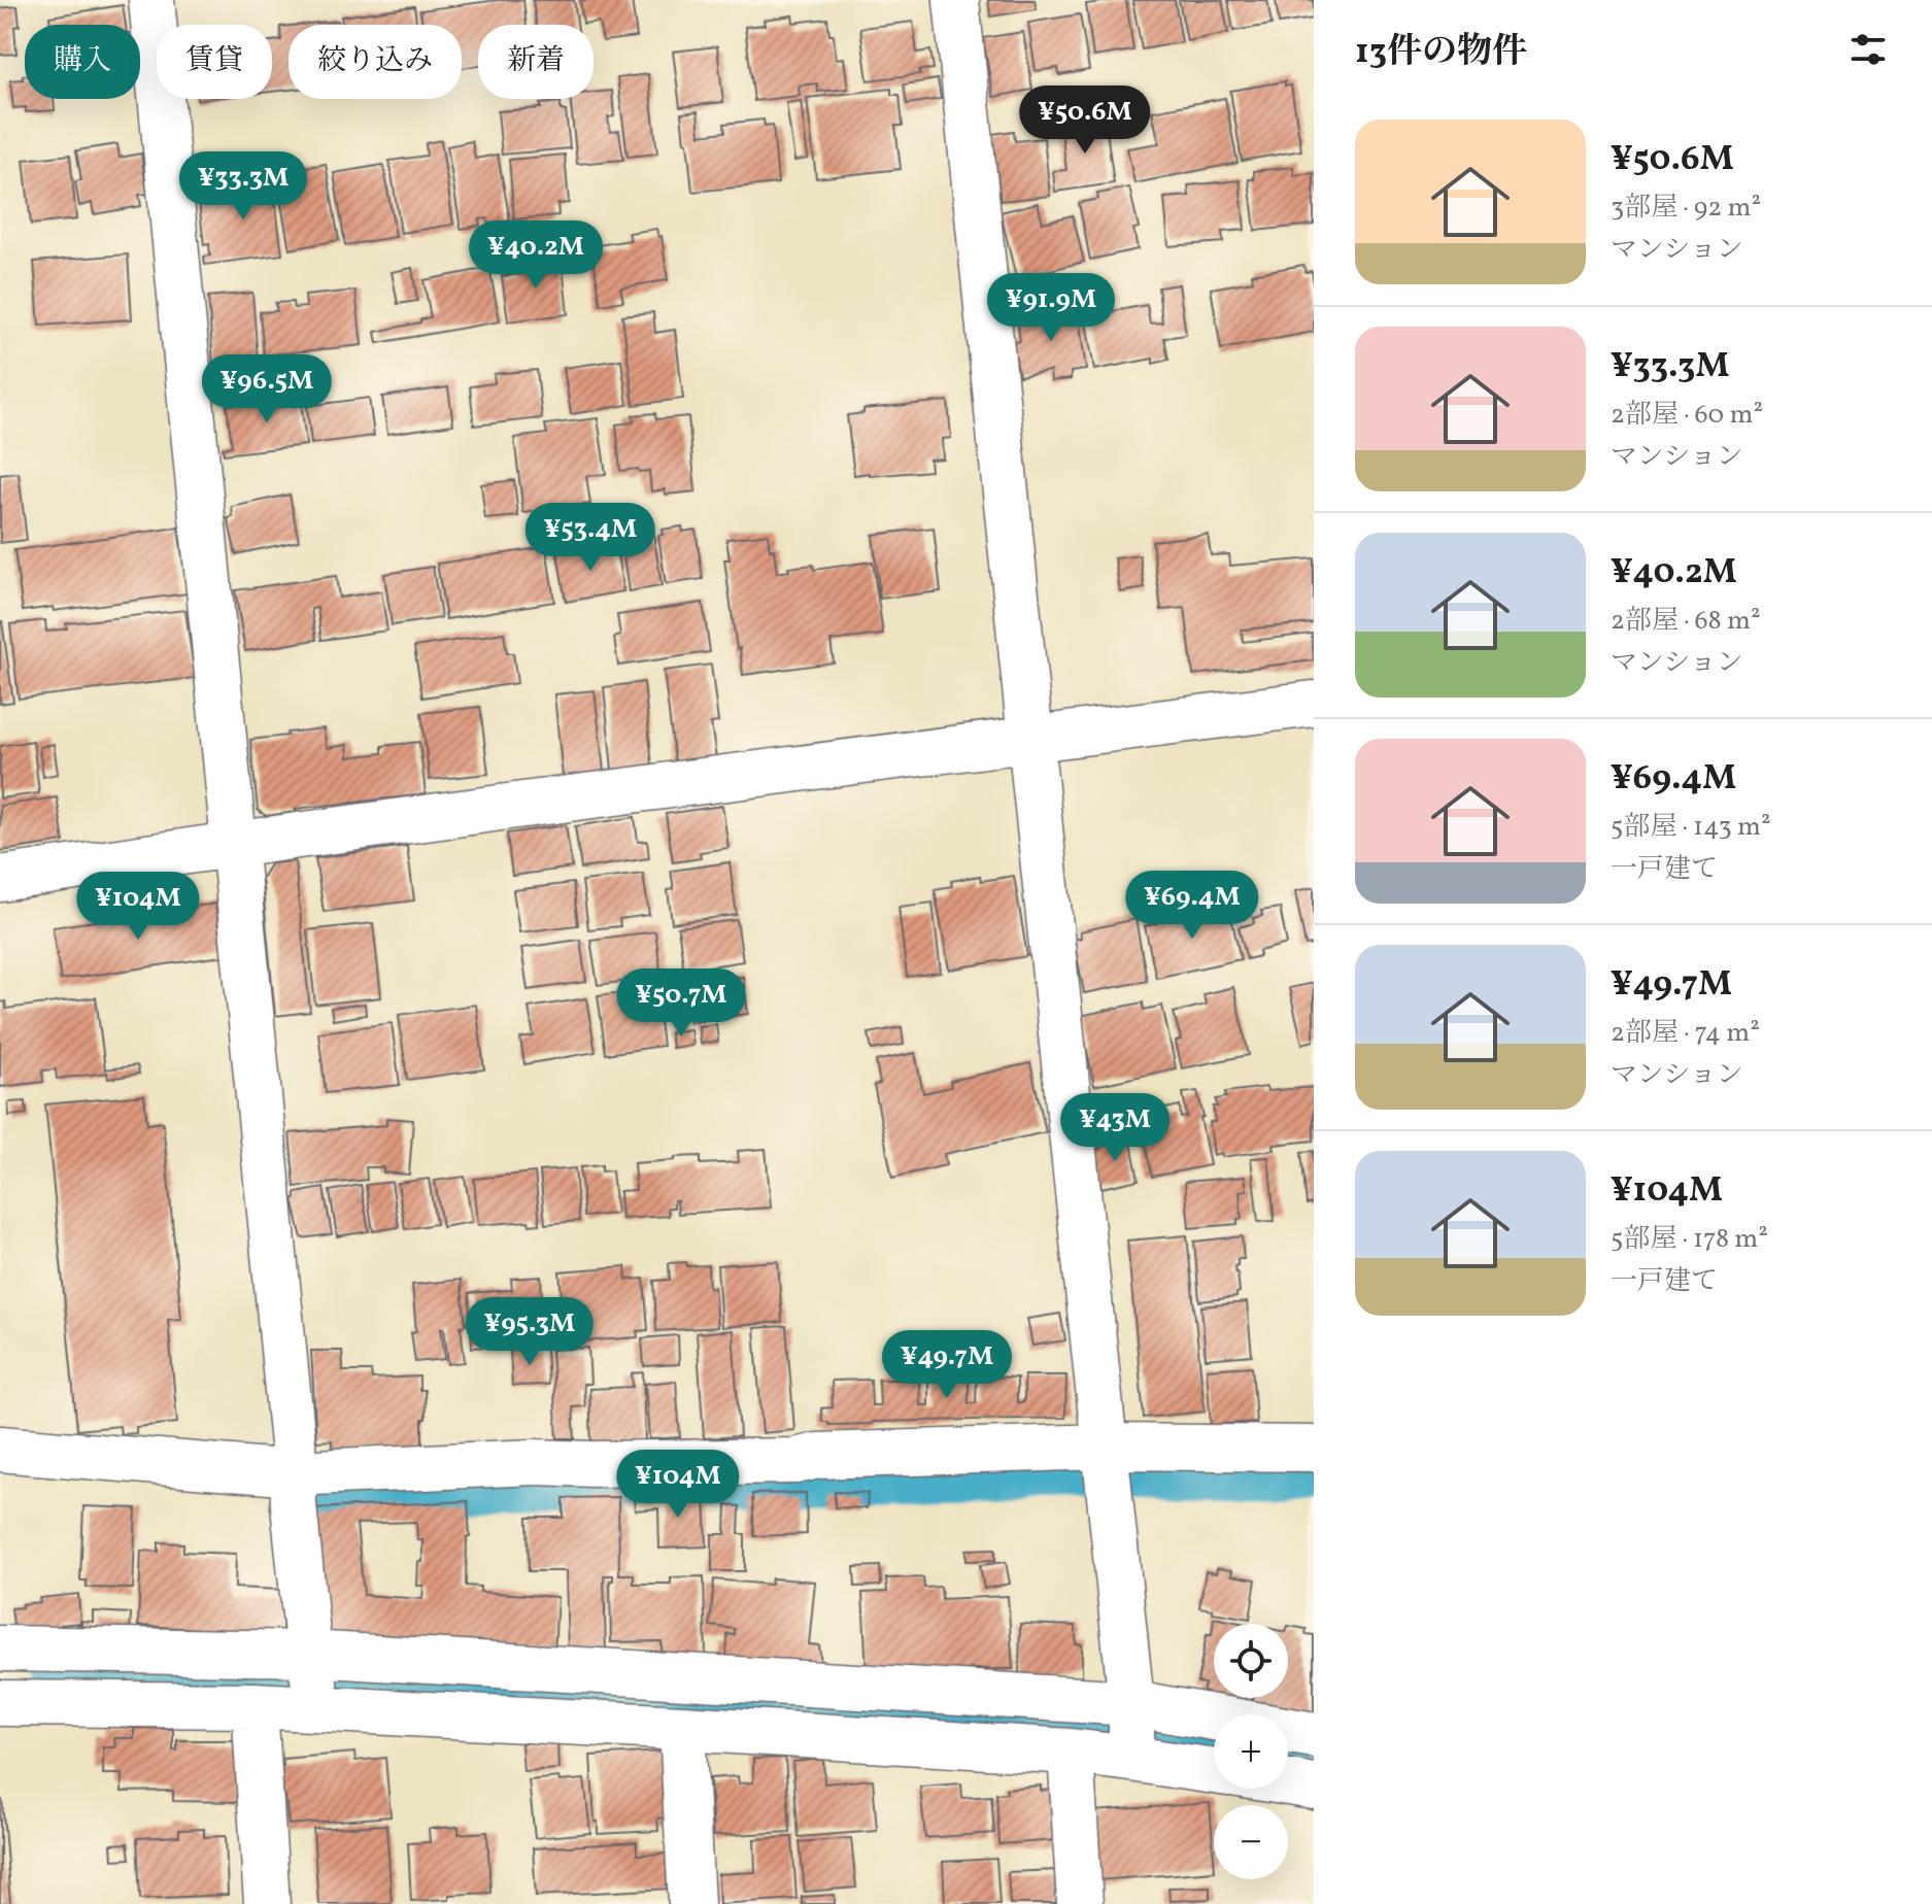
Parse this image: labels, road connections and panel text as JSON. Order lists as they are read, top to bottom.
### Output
{
  "page": {
    "heading": "13件の物件",
    "chip": [
      "購入",
      "賃貸",
      "絞り込み",
      "新着"
    ],
    "price": [
      "¥50.6M",
      "¥33.3M",
      "¥40.2M",
      "¥91.9M",
      "¥96.5M",
      "¥53.4M",
      "¥69.4M",
      "¥104M",
      "¥50.7M",
      "¥43M",
      "¥95.3M",
      "¥49.7M",
      "¥104M"
    ],
    "list": [
      {
        "name": "¥50.6M",
        "note": "3部屋 · 92 m² · マンション"
      },
      {
        "name": "¥33.3M",
        "note": "2部屋 · 60 m² · マンション"
      },
      {
        "name": "¥40.2M",
        "note": "2部屋 · 68 m² · マンション"
      },
      {
        "name": "¥69.4M",
        "note": "5部屋 · 143 m² · 一戸建て"
      },
      {
        "name": "¥49.7M",
        "note": "2部屋 · 74 m² · マンション"
      },
      {
        "name": "¥104M",
        "note": "5部屋 · 178 m² · 一戸建て"
      }
    ],
    "map_buttons": ["+", "−"]
  }
}
